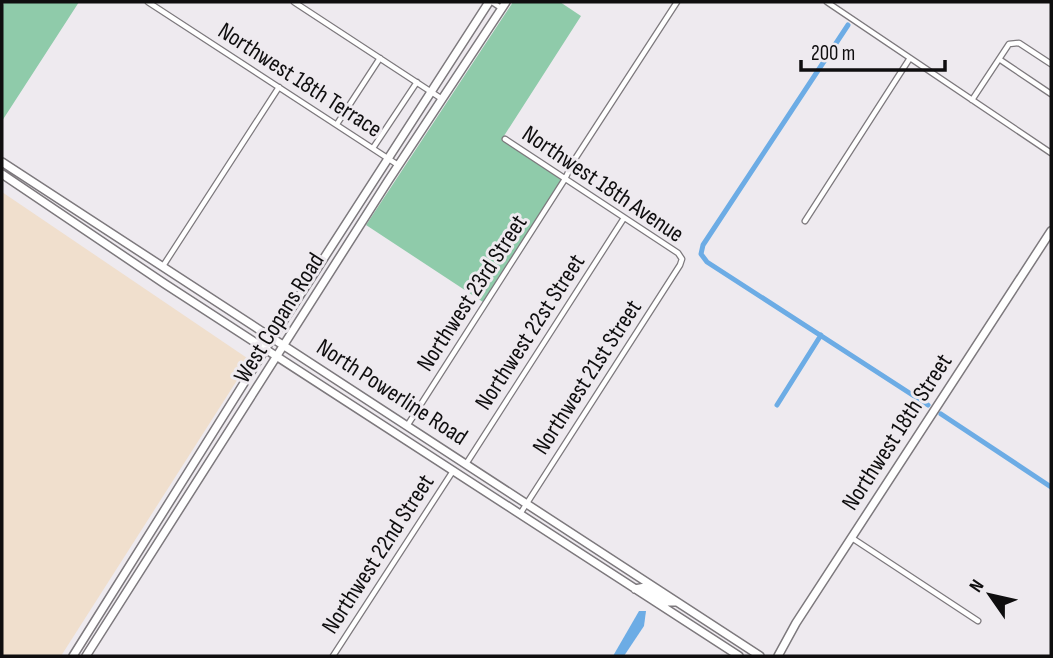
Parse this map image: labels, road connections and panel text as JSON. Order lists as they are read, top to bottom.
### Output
{
  "streets": {
    "main road": ["West Copans Road", "North Powerline Road", "Northwest 18th Street"],
    "street": [
      "Northwest 18th Terrace",
      "Northwest 18th Avenue",
      "Northwest 23rd Street",
      "Northwest 22st Street",
      "Northwest 21st Street",
      "Northwest 22nd Street"
    ]
  },
  "crossings": [
    ["Northwest 18th Terrace", "West Copans Road"],
    ["Northwest 18th Avenue", "Northwest 23rd Street"],
    ["Northwest 18th Avenue", "Northwest 22st Street"],
    ["Northwest 18th Avenue", "Northwest 21st Street"],
    ["Northwest 23rd Street", "North Powerline Road"],
    ["West Copans Road", "North Powerline Road"],
    ["Northwest 22st Street", "North Powerline Road"],
    ["Northwest 21st Street", "North Powerline Road"],
    ["North Powerline Road", "Northwest 22nd Street"]
  ],
  "scale_bar": "200 m",
  "north": "top left"
}
